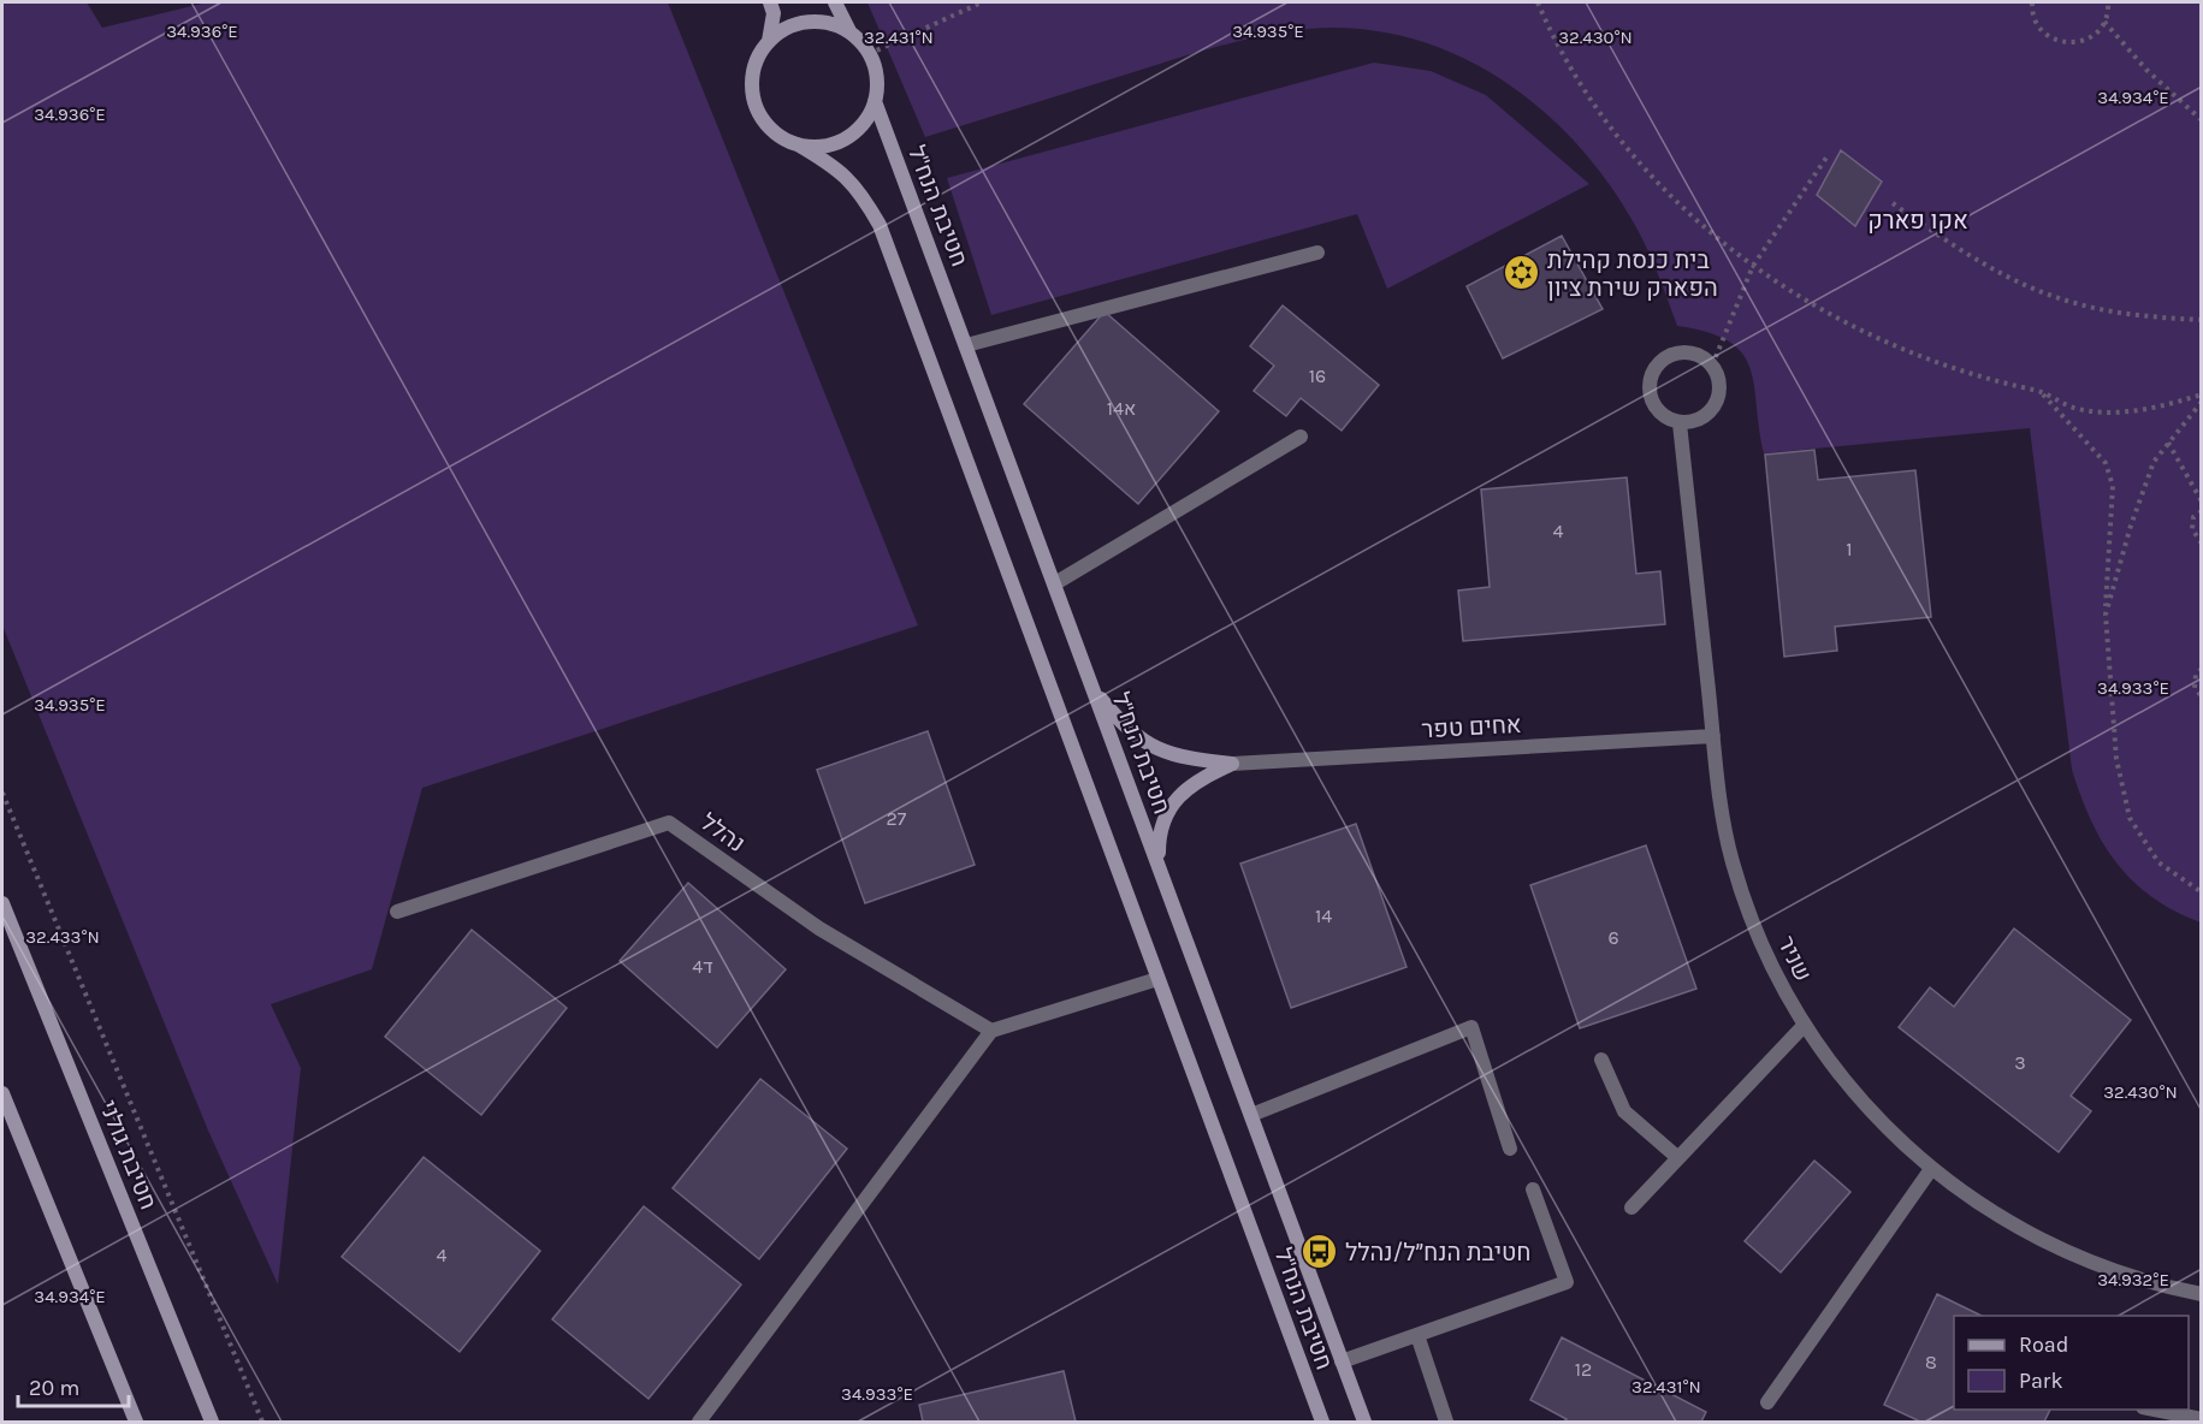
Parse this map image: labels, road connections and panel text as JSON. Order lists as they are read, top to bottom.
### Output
{
  "streets": {
    "street": [
      "חטיבת הנח\"ל",
      "אחים טפר",
      "נהלל",
      "שניר",
      "חטיבת גולני"
    ]
  },
  "crossings": [
    ["אחים טפר", "שניר"]
  ],
  "parks": ["אקו פארק"],
  "places": {
    "synagogue": ["בית כנסת קהילת הפארק שירת ציון"],
    "bus stop": ["חטיבת הנח״ל/נהלל"]
  },
  "house_numbers": [
    "16",
    "14א",
    "4",
    "1",
    "27",
    "14",
    "6",
    "4ד",
    "3",
    "4",
    "8",
    "12"
  ],
  "legend": ["Road", "Park"],
  "scale_bar": "20 m",
  "coordinates": [
    "34.936°E",
    "34.935°E",
    "32.431°N",
    "32.430°N",
    "34.934°E",
    "34.933°E",
    "32.433°N",
    "34.932°E"
  ]
}
